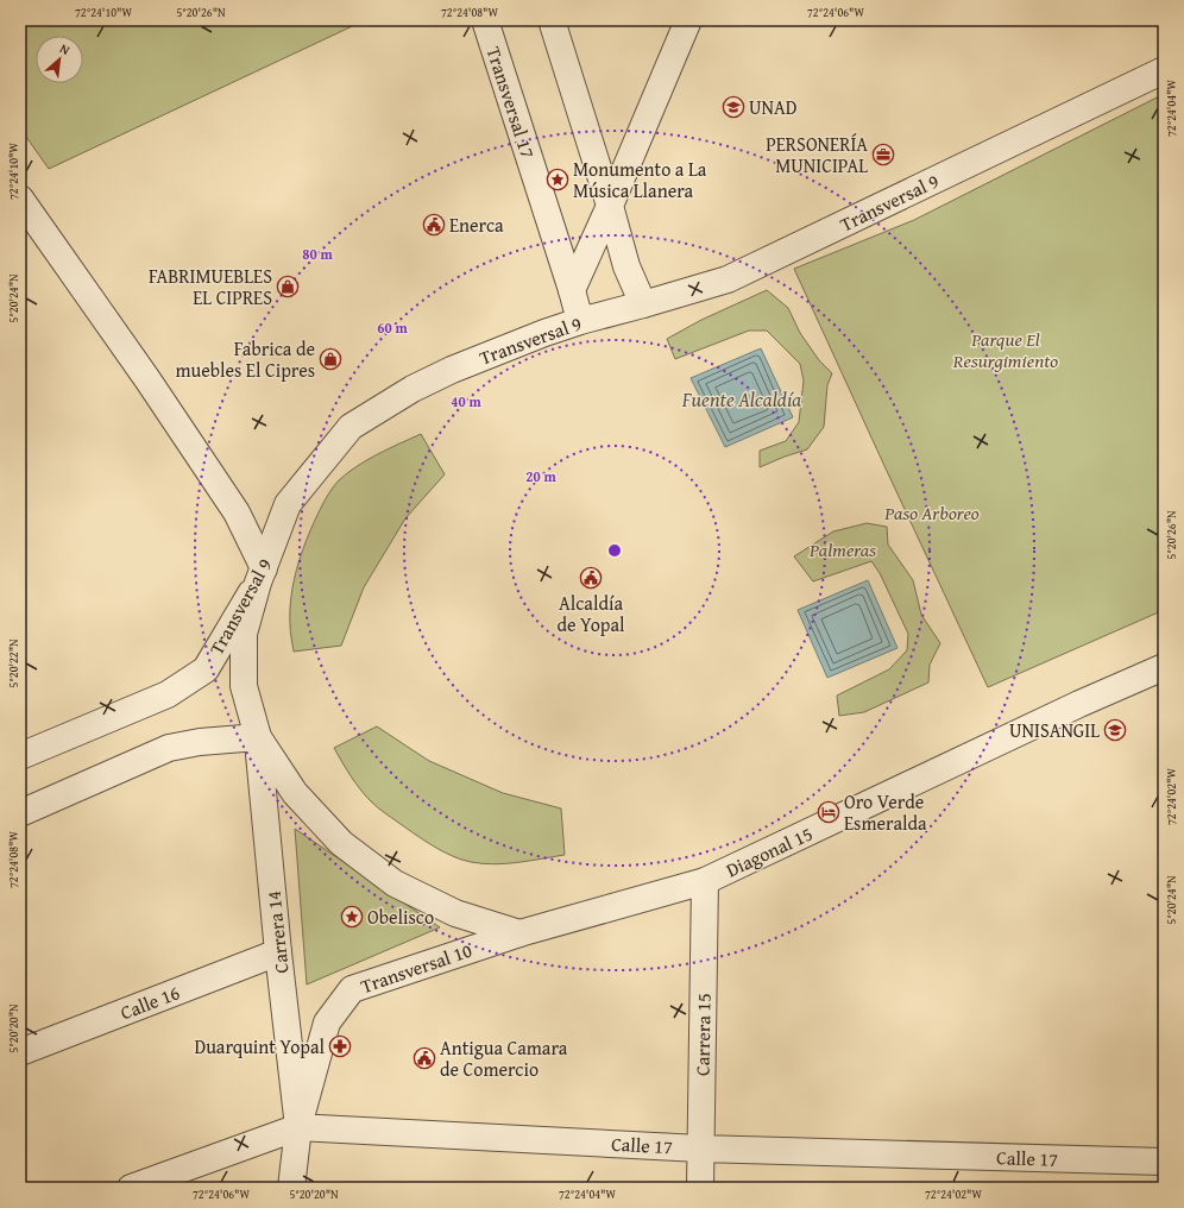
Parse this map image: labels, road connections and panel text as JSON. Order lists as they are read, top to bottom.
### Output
{
  "streets": {
    "street": [
      "Transversal 17",
      "Transversal 9",
      "Diagonal 15",
      "Carrera 14",
      "Transversal 10",
      "Calle 16",
      "Carrera 15",
      "Calle 17"
    ]
  },
  "crossings": [
    ["Transversal 17", "Transversal 9"],
    ["Diagonal 15", "Transversal 10"],
    ["Diagonal 15", "Carrera 15"],
    ["Carrera 14", "Transversal 10"],
    ["Carrera 14", "Calle 16"],
    ["Carrera 14", "Calle 17"],
    ["Carrera 15", "Calle 17"]
  ],
  "water": ["Fuente Alcaldía"],
  "parks": ["Parque El Resurgimiento", "Paso Arboreo", "Palmeras"],
  "places": {
    "school or university": ["UNAD", "UNISANGIL"],
    "office": ["PERSONERÍA MUNICIPAL"],
    "place": ["Monumento a La Música Llanera", "Obelisco"],
    "public building": ["Enerca", "Alcaldía de Yopal", "Antigua Camara de Comercio"],
    "shop": ["FABRIMUEBLES EL CIPRES", "Fabrica de muebles El Cipres"],
    "hotel": ["Oro Verde Esmeralda"],
    "pharmacy": ["Duarquint Yopal"]
  },
  "north": "top right",
  "coordinates": [
    "72°24'10\"W",
    "5°20'26\"N",
    "72°24'08\"W",
    "72°24'06\"W",
    "72°24'04\"W",
    "5°20'24\"N",
    "5°20'22\"N",
    "72°24'02\"W",
    "5°20'20\"N"
  ],
  "rings": [
    "80 m",
    "60 m",
    "40 m",
    "20 m"
  ]
}
